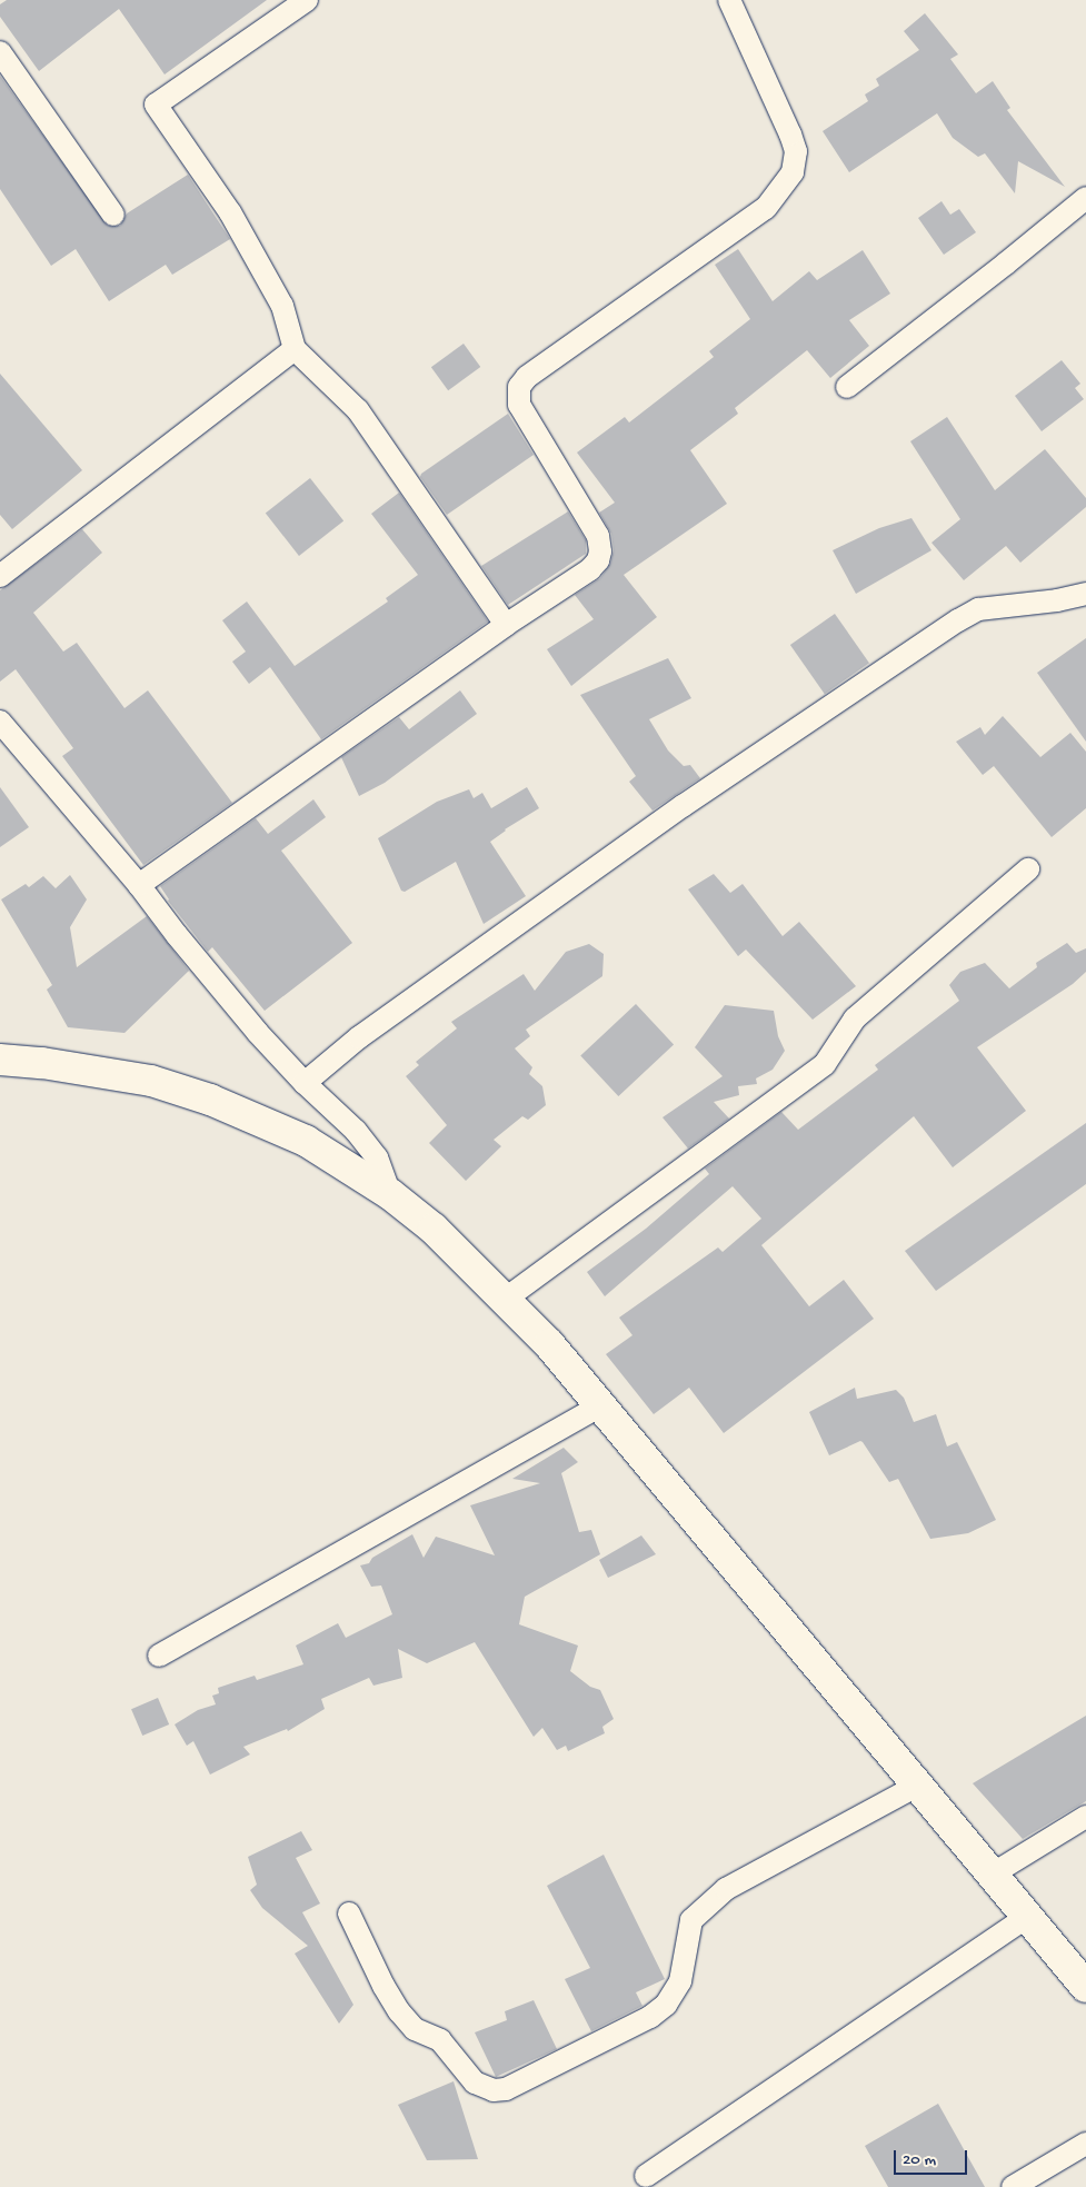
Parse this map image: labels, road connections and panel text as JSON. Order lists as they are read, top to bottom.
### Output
{
  "scale_bar": "20 m"
}
